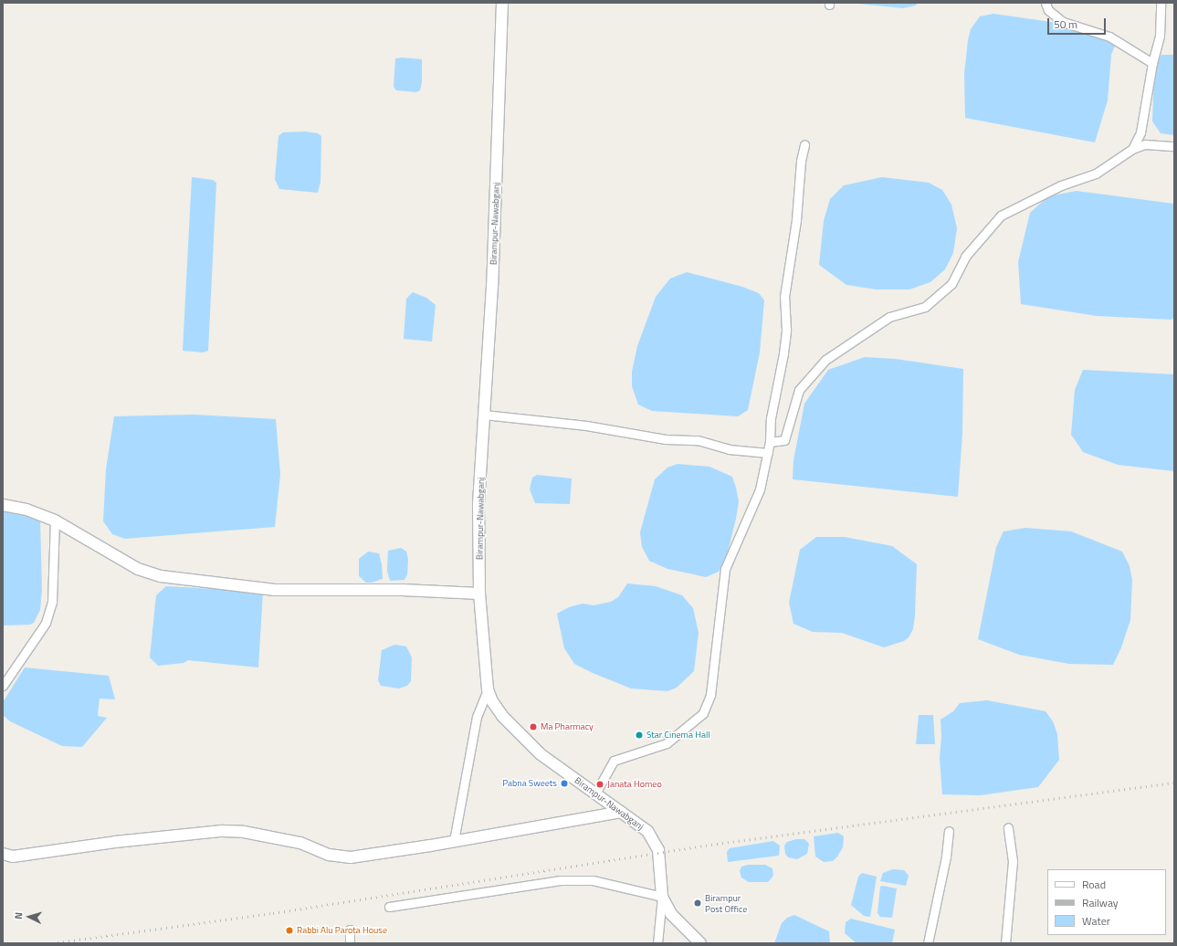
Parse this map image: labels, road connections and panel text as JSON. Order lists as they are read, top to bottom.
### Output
{
  "streets": {
    "street": ["Birampur-Nawabganj"]
  },
  "places": [
    "Ma Pharmacy",
    "Star Cinema Hall",
    "Pabna Sweets",
    "Janata Homeo",
    "Birampur Post Office",
    "Rabbi Alu Parota House"
  ],
  "legend": ["Road", "Railway", "Water"],
  "scale_bar": "50 m",
  "north": "left"
}
